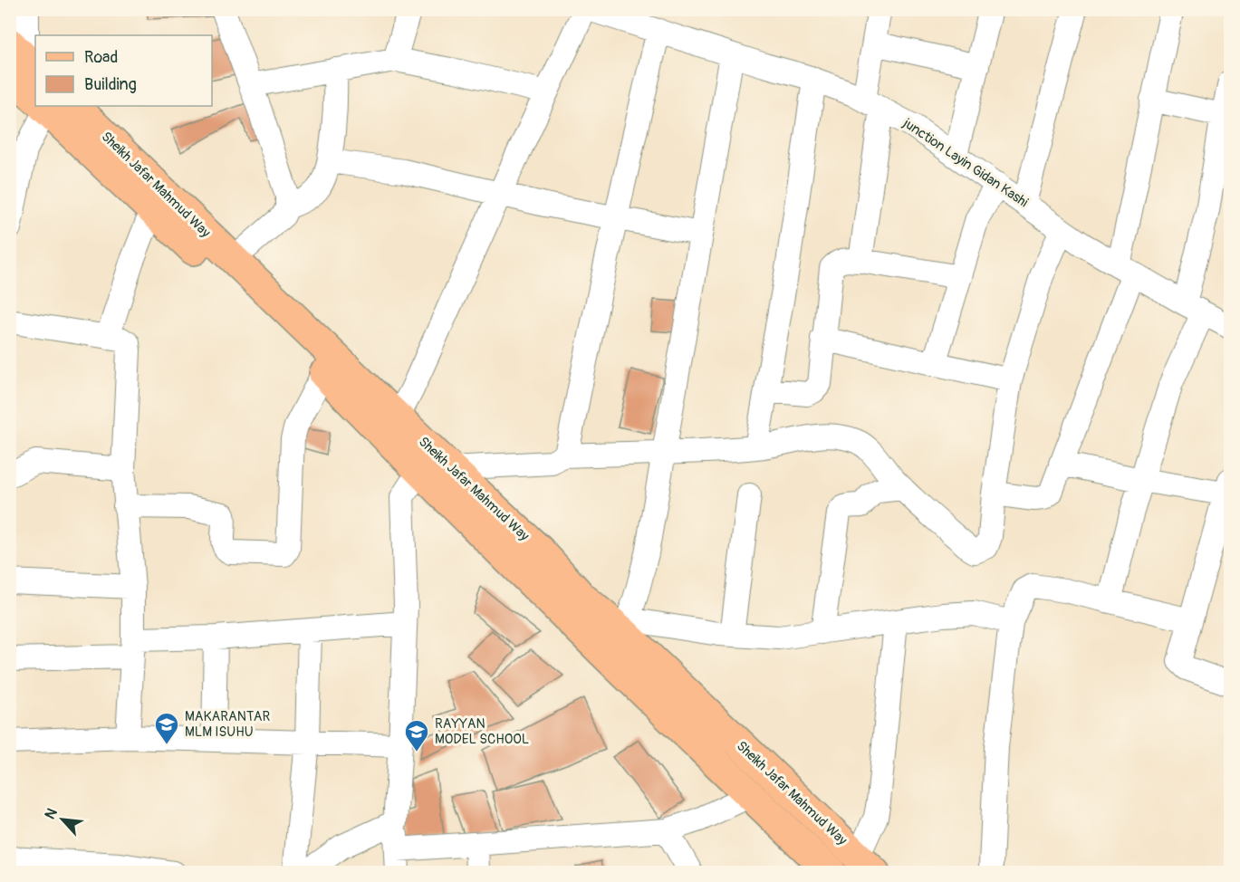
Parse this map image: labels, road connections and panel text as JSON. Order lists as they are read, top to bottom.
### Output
{
  "streets": {
    "main road": ["Sheikh Jafar Mahmud Way"],
    "street": ["junction Layin Gidan Kashi"]
  },
  "places": {
    "school or university": ["MAKARANTAR MLM ISUHU", "RAYYAN MODEL SCHOOL"]
  },
  "legend": ["Road", "Building"],
  "north": "top left"
}
